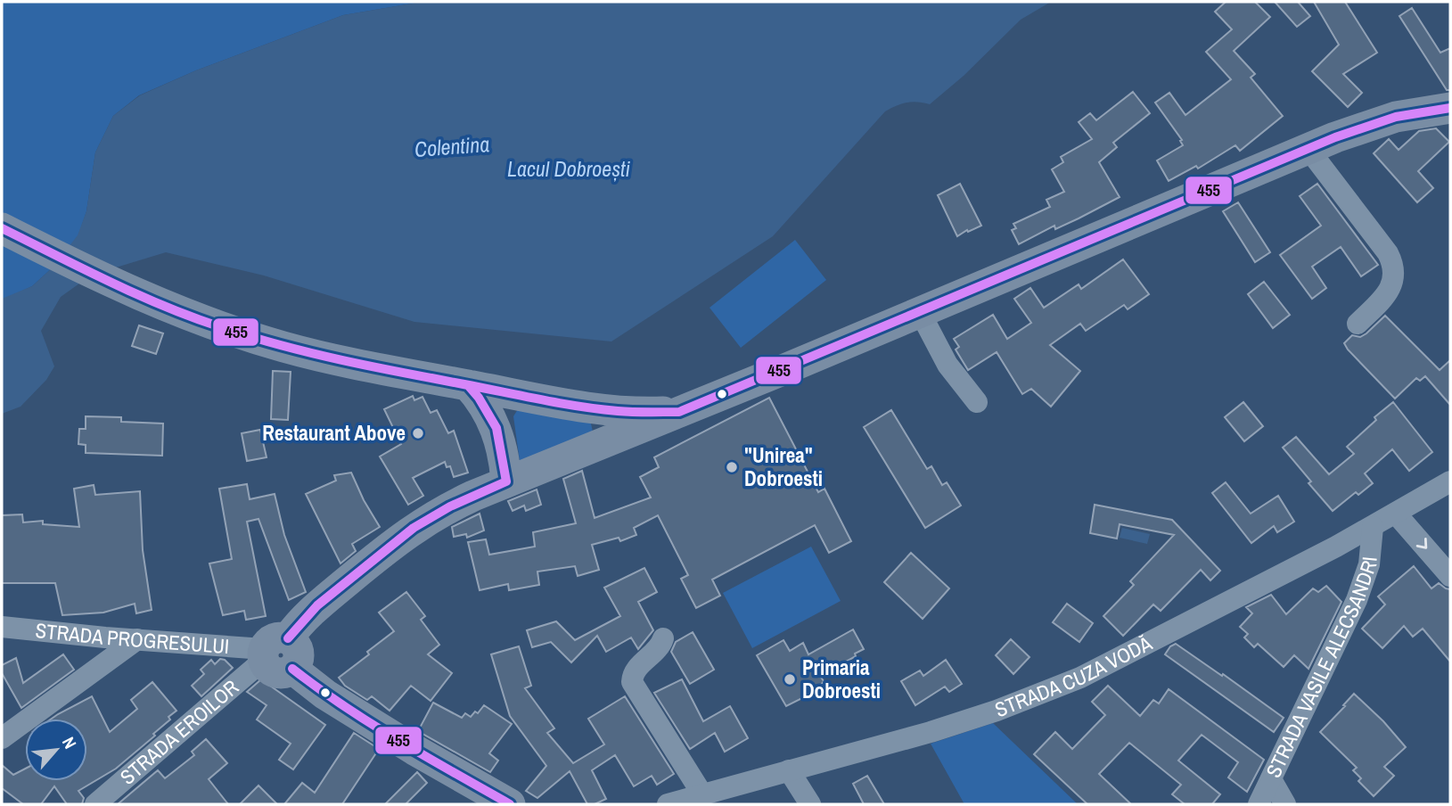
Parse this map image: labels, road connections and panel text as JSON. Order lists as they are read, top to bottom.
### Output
{
  "streets": {
    "street": [
      "STRADA PROGRESULUI",
      "STRADA VASILE ALECSANDRI",
      "STRADA CUZA VODĂ",
      "STRADA EROILOR"
    ]
  },
  "crossings": [
    ["STRADA PROGRESULUI", "STRADA EROILOR"],
    ["STRADA VASILE ALECSANDRI", "STRADA CUZA VODĂ"]
  ],
  "water": ["Colentina", "Lacul Dobroești"],
  "places": ["Restaurant Above", "\"Unirea\" Dobroesti", "Primaria Dobroesti"],
  "lines": ["transit line 455"],
  "north": "top right"
}
